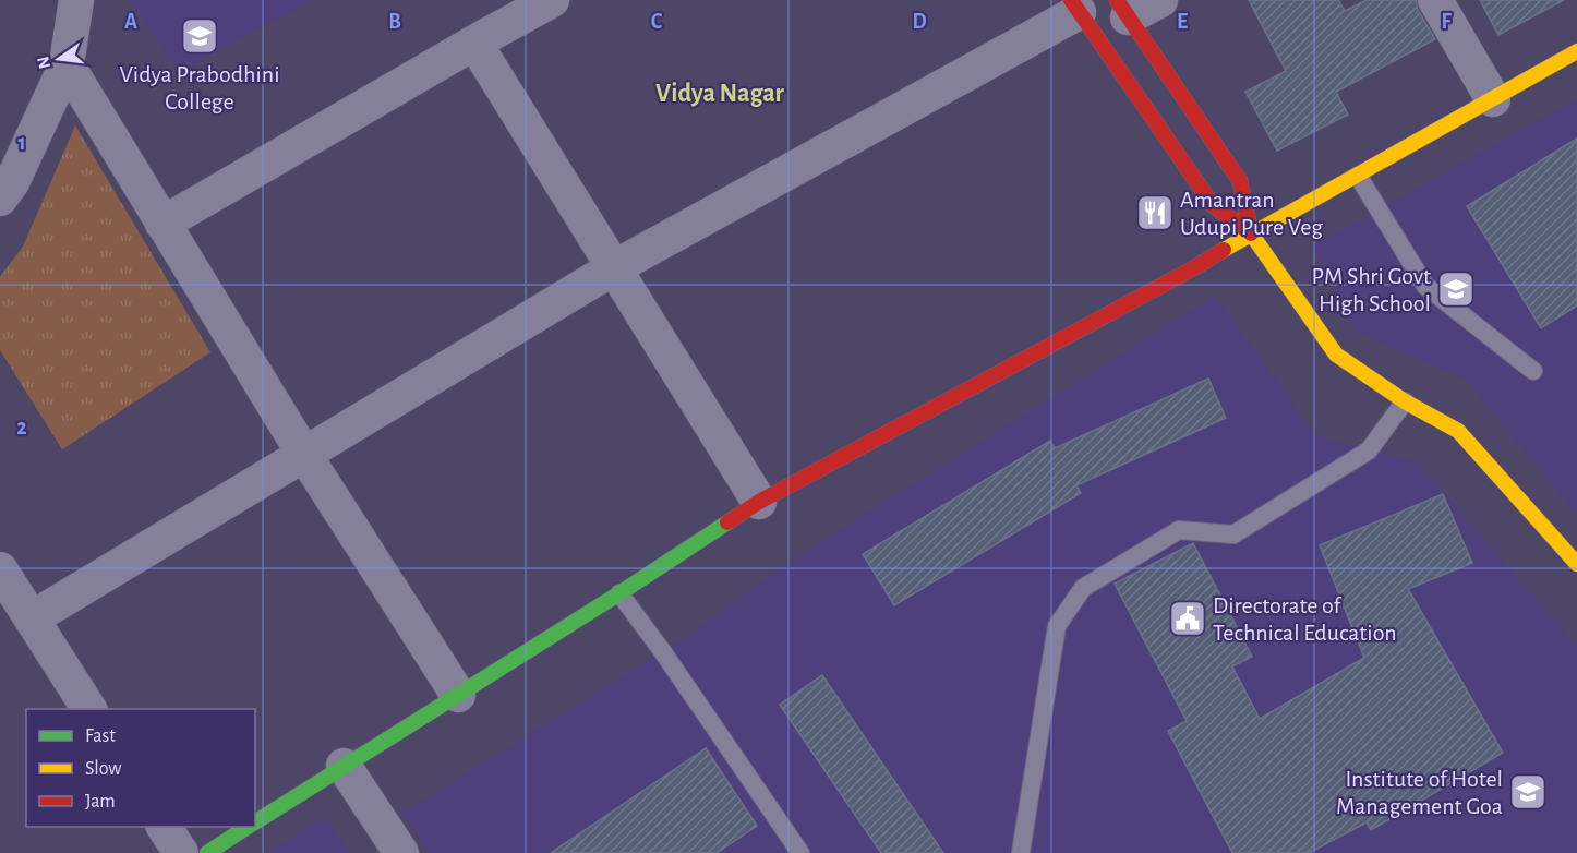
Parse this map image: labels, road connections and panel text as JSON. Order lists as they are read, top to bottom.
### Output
{
  "districts": ["Vidya Nagar"],
  "places": {
    "school or university": ["Vidya Prabodhini College", "PM Shri Govt High School", "Institute of Hotel Management Goa"],
    "restaurant": ["Amantran Udupi Pure Veg"],
    "public building": ["Directorate of Technical Education"]
  },
  "legend": ["Fast", "Slow", "Jam"],
  "north": "left",
  "grid": {
    "columns": [
      "A",
      "B",
      "C",
      "D",
      "E",
      "F"
    ],
    "rows": ["1", "2"]
  }
}
